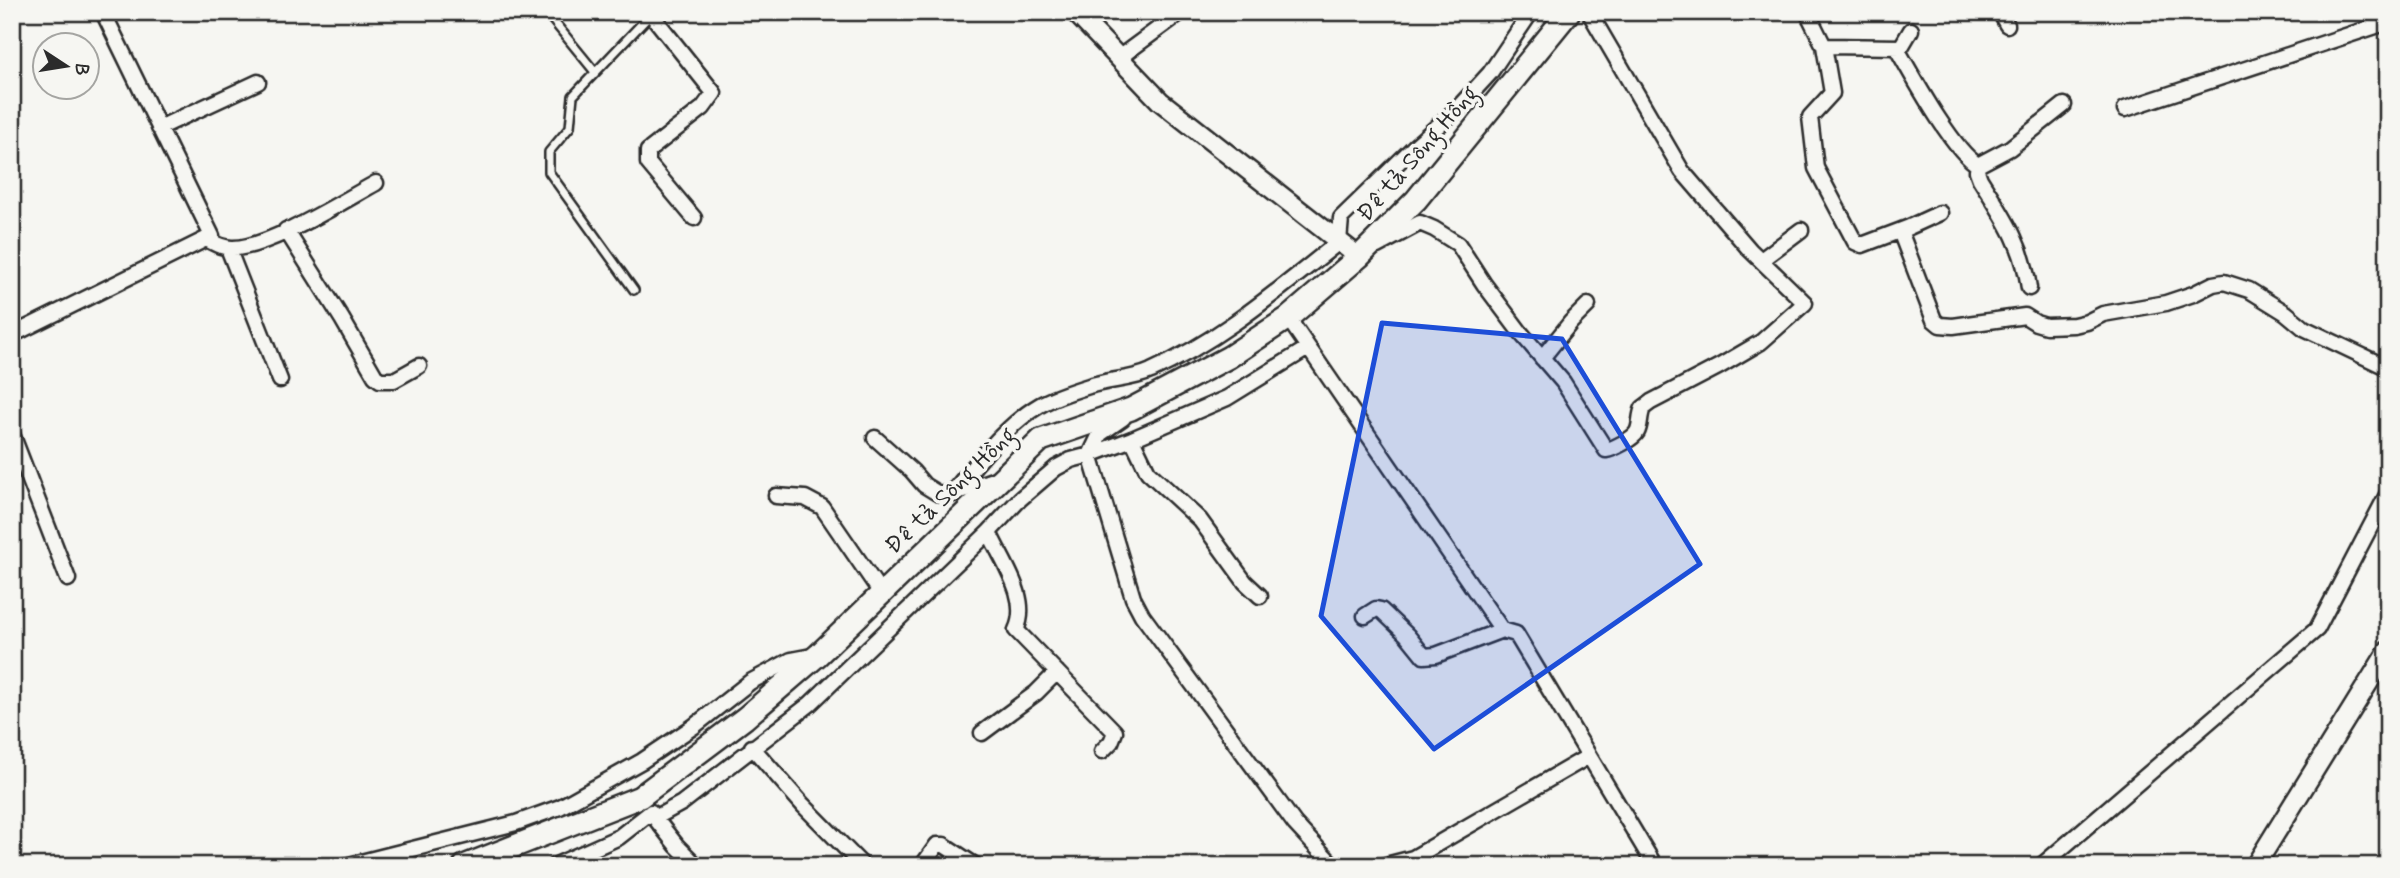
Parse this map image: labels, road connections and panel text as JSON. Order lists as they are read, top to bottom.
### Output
{
  "streets": {
    "main road": ["Đê tả Sông Hồng"]
  },
  "north": "right"
}
